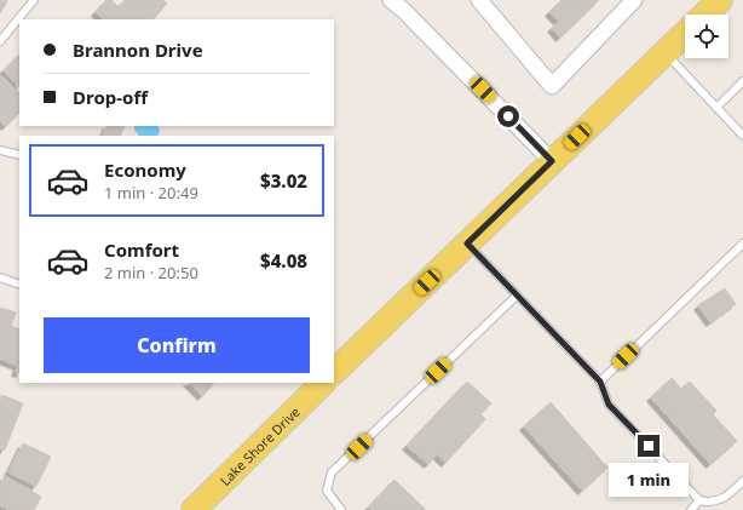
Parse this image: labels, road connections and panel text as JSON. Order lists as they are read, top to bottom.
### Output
{
  "streets": {
    "main road": ["Lake Shore Drive"]
  },
  "page": {
    "banner": ["Brannon Drive", "Drop-off"],
    "list": [
      {
        "name": "Economy",
        "note": "1 min · 20:49",
        "value": "$3.02"
      },
      {
        "name": "Comfort",
        "note": "2 min · 20:50",
        "value": "$4.08"
      }
    ],
    "buttons": "Confirm",
    "bubble": "1 min"
  }
}
